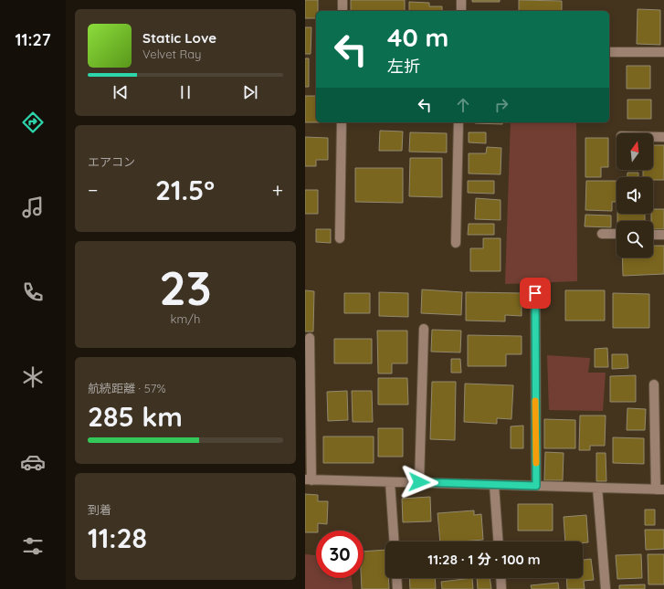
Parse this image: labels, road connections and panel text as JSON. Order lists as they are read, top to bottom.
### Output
{
  "north": "top",
  "page": {
    "tabs": "11:27",
    "turn": ["40 m", "左折"],
    "song": ["Static Love", "Velvet Ray"],
    "tile": [
      "エアコン",
      ["23", "km/h"],
      ["航続距離 · 57%", "285 km"],
      ["到着", "11:28"]
    ],
    "heat": ["−", "21.5°", "+"],
    "limit": "30",
    "trip": "11:28 · 1 分 · 100 m"
  }
}
